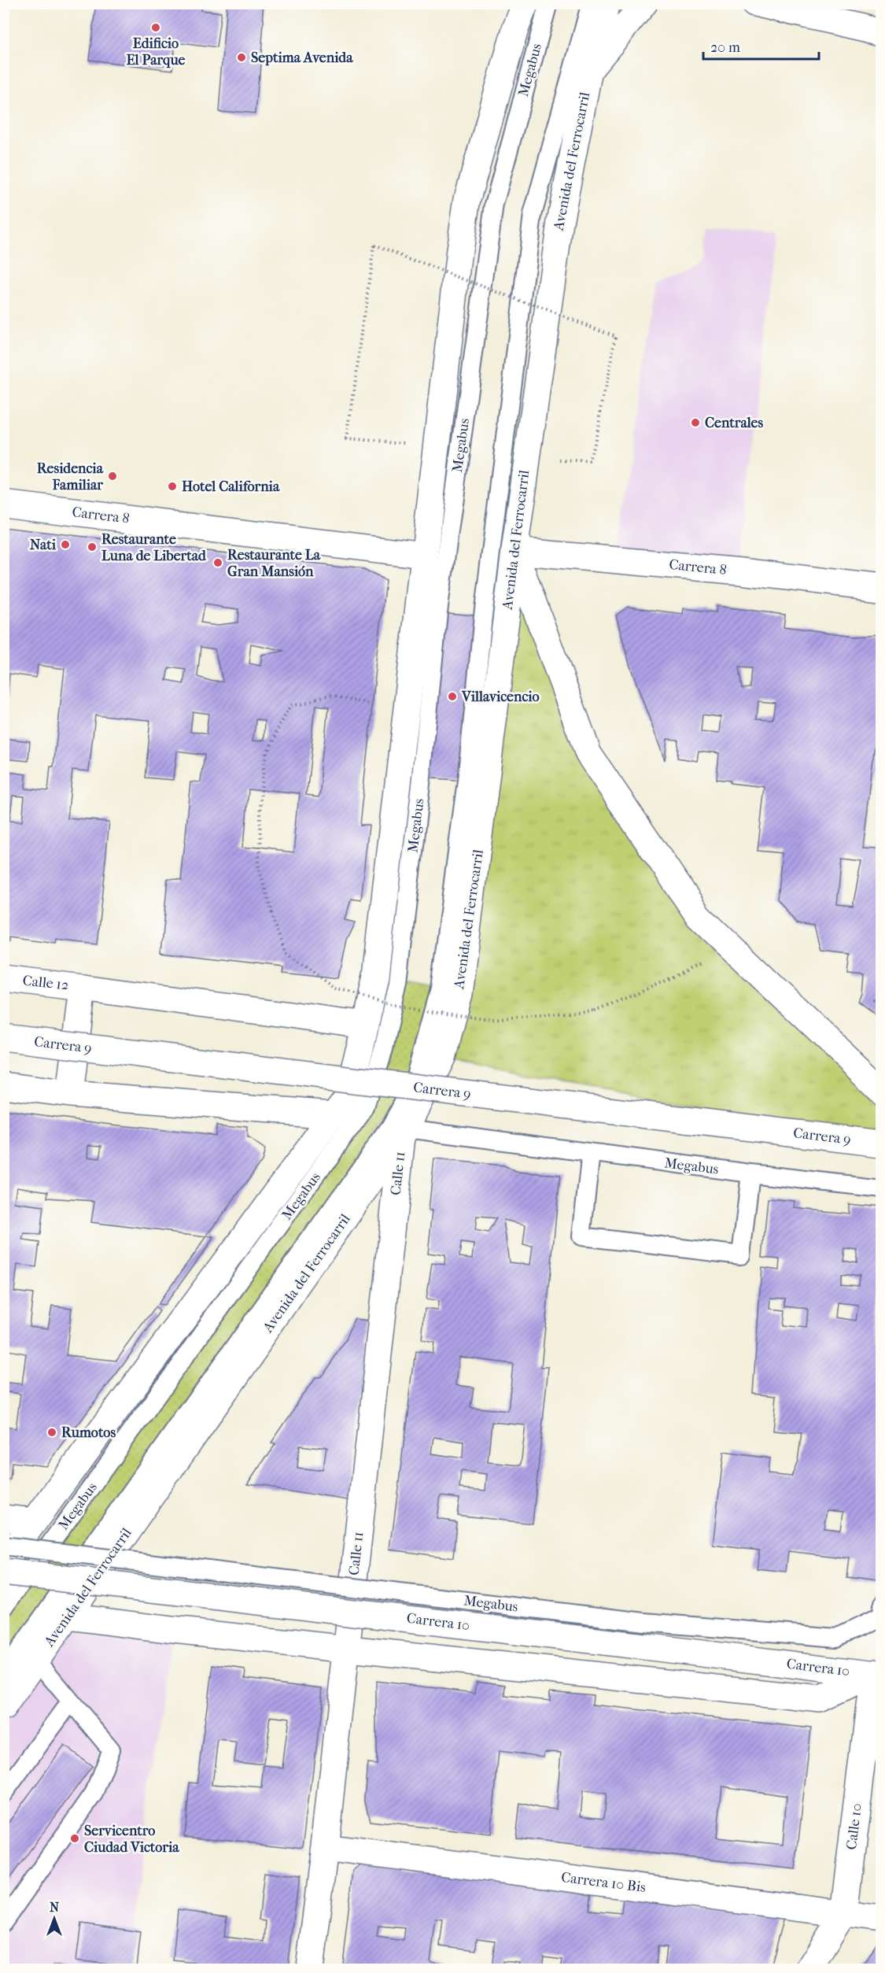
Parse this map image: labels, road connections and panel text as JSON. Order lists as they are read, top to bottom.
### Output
{
  "streets": {
    "main road": [
      "Avenida del Ferrocarril",
      "Carrera 8",
      "Calle 12",
      "Carrera 9",
      "Calle 11",
      "Carrera 10",
      "Calle 10",
      "Carrera 10 Bis"
    ],
    "lane": ["Megabus"]
  },
  "crossings": [
    ["Megabus", "Avenida del Ferrocarril"],
    ["Megabus", "Calle 11"],
    ["Megabus", "Carrera 10"],
    ["Avenida del Ferrocarril", "Carrera 8"],
    ["Avenida del Ferrocarril", "Calle 11"],
    ["Avenida del Ferrocarril", "Carrera 10"],
    ["Calle 11", "Carrera 10"],
    ["Calle 11", "Carrera 10 Bis"],
    ["Carrera 10", "Calle 10"],
    ["Calle 10", "Carrera 10 Bis"]
  ],
  "places": [
    "Edificio El Parque",
    "Septima Avenida",
    "Centrales",
    "Residencia Familiar",
    "Hotel California",
    "Nati",
    "Restaurante Luna de Libertad",
    "Restaurante La Gran Mansión",
    "Villavicencio",
    "Rumotos",
    "Servicentro Ciudad Victoria"
  ],
  "scale_bar": "20 m",
  "north": "top"
}
